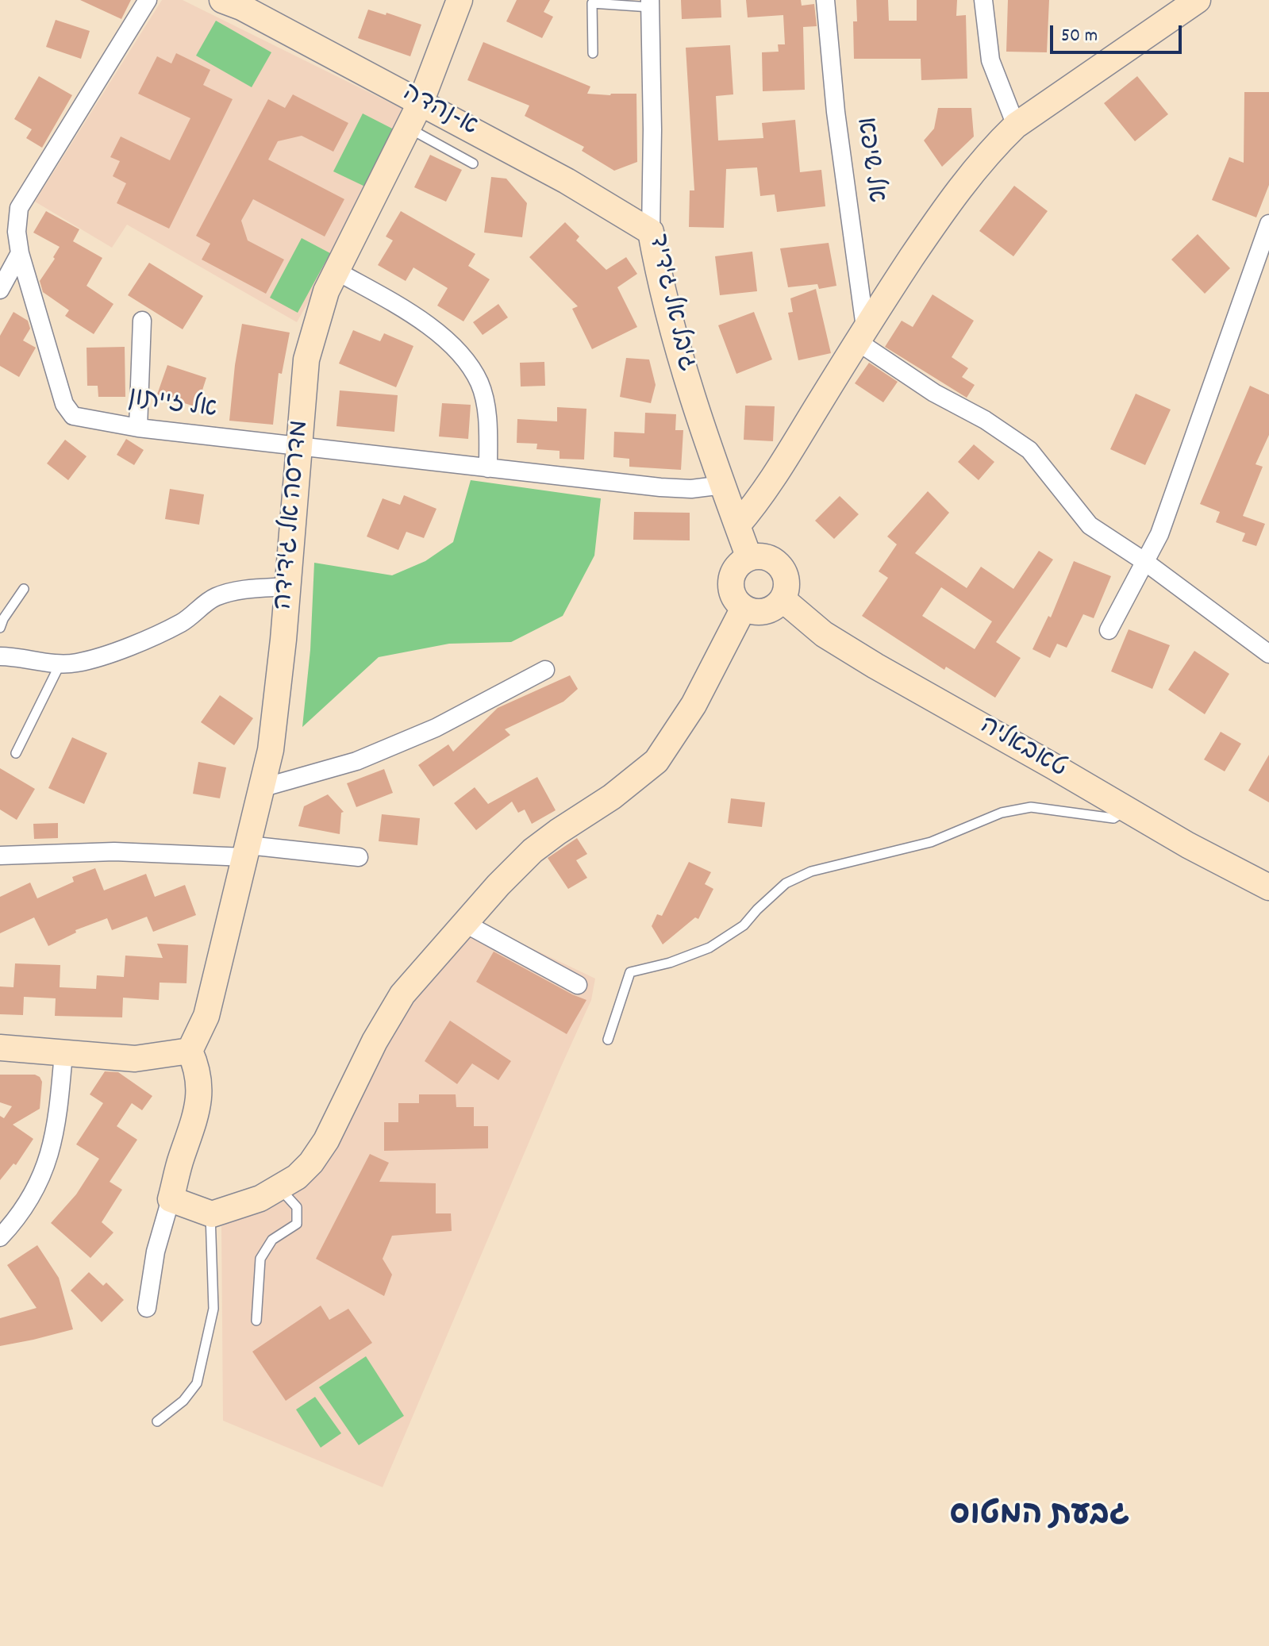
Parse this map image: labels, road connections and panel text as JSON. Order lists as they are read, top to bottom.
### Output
{
  "streets": {
    "street": [
      "א-נהדה",
      "אל שיפא",
      "ג'בל אל ג'דיד",
      "אל זייתון",
      "מדרסה אל ג'דידה",
      "טאבאליה"
    ]
  },
  "crossings": [
    ["א-נהדה", "ג'בל אל ג'דיד"],
    ["א-נהדה", "מדרסה אל ג'דידה"],
    ["ג'בל אל ג'דיד", "אל זייתון"],
    ["ג'בל אל ג'דיד", "טאבאליה"],
    ["אל זייתון", "מדרסה אל ג'דידה"]
  ],
  "districts": ["גבעת המטוס"],
  "scale_bar": "50 m"
}
